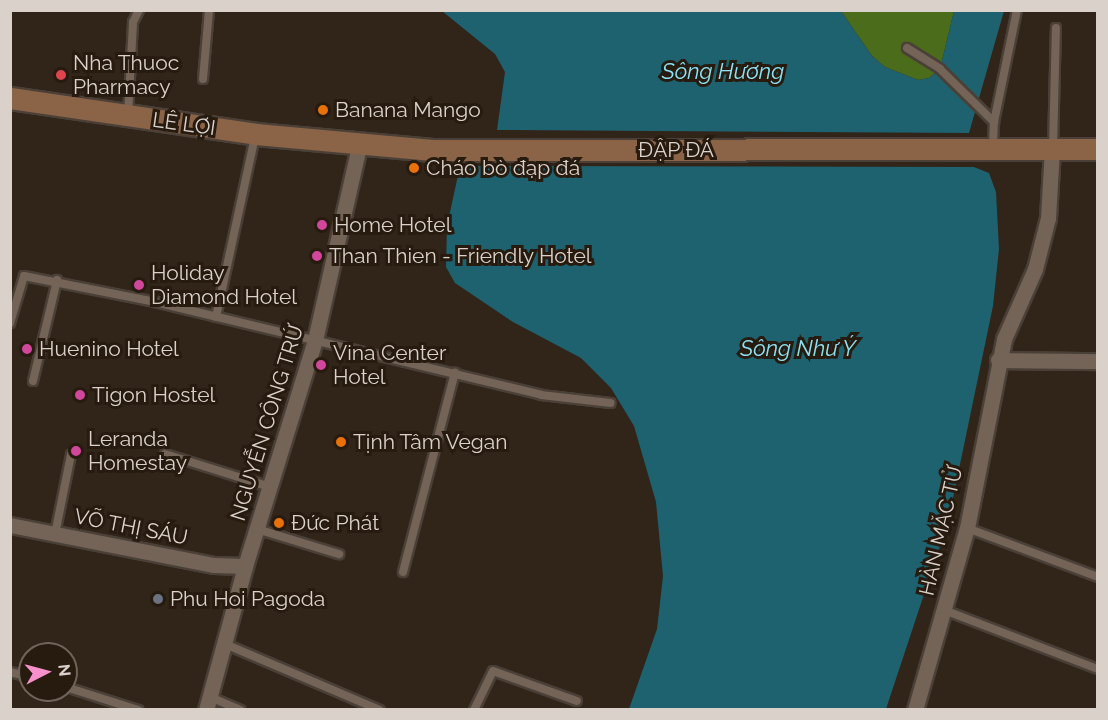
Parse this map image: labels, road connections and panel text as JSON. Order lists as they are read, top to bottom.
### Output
{
  "streets": {
    "main road": ["LÊ LỢI", "ĐẬP ĐÁ"],
    "street": ["NGUYỄN CÔNG TRỨ", "VÕ THỊ SÁU", "HÀN MẶC TỬ"]
  },
  "crossings": [
    ["LÊ LỢI", "ĐẬP ĐÁ"],
    ["LÊ LỢI", "NGUYỄN CÔNG TRỨ"],
    ["ĐẬP ĐÁ", "NGUYỄN CÔNG TRỨ"],
    ["ĐẬP ĐÁ", "HÀN MẶC TỬ"],
    ["NGUYỄN CÔNG TRỨ", "VÕ THỊ SÁU"]
  ],
  "water": ["Sông Hương", "Sông Như Ý"],
  "places": [
    "Nha Thuoc Pharmacy",
    "Banana Mango",
    "Cháo bò đạp đá",
    "Home Hotel",
    "Than Thien - Friendly Hotel",
    "Holiday Diamond Hotel",
    "Huenino Hotel",
    "Vina Center Hotel",
    "Tigon Hostel",
    "Tịnh Tâm Vegan",
    "Leranda Homestay",
    "Đức Phát",
    "Phu Hoi Pagoda"
  ],
  "north": "right"
}
